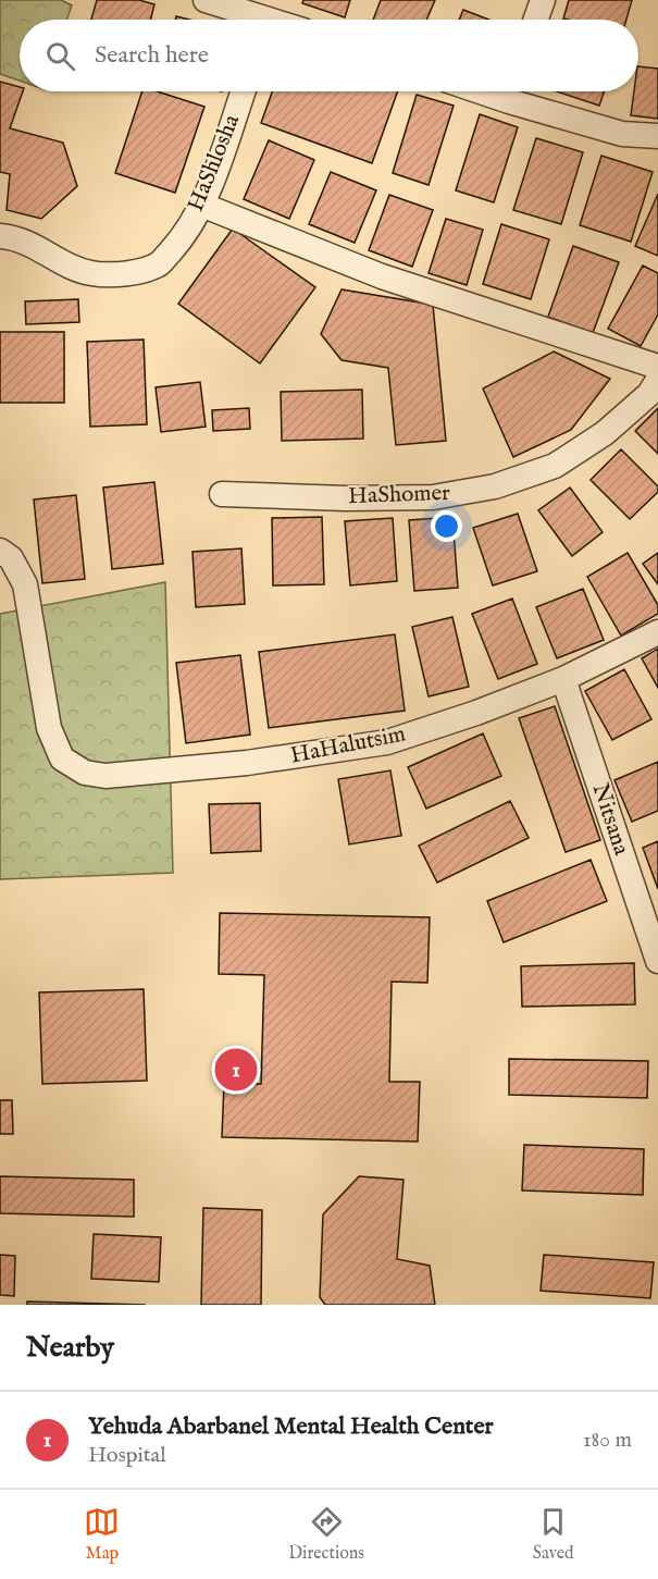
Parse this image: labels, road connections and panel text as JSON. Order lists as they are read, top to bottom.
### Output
{
  "streets": {
    "street": [
      "HaShlosha",
      "HaShomer",
      "HaHalutsim",
      "Nitsana"
    ]
  },
  "crossings": [
    ["HaHalutsim", "Nitsana"]
  ],
  "page": {
    "search": "Search here",
    "pins": "1",
    "heading": "Nearby",
    "list": [
      {
        "mark": "1",
        "name": "Yehuda Abarbanel Mental Health Center",
        "note": "Hospital",
        "value": "180 m"
      }
    ],
    "nav": ["Map", "Directions", "Saved"]
  }
}
